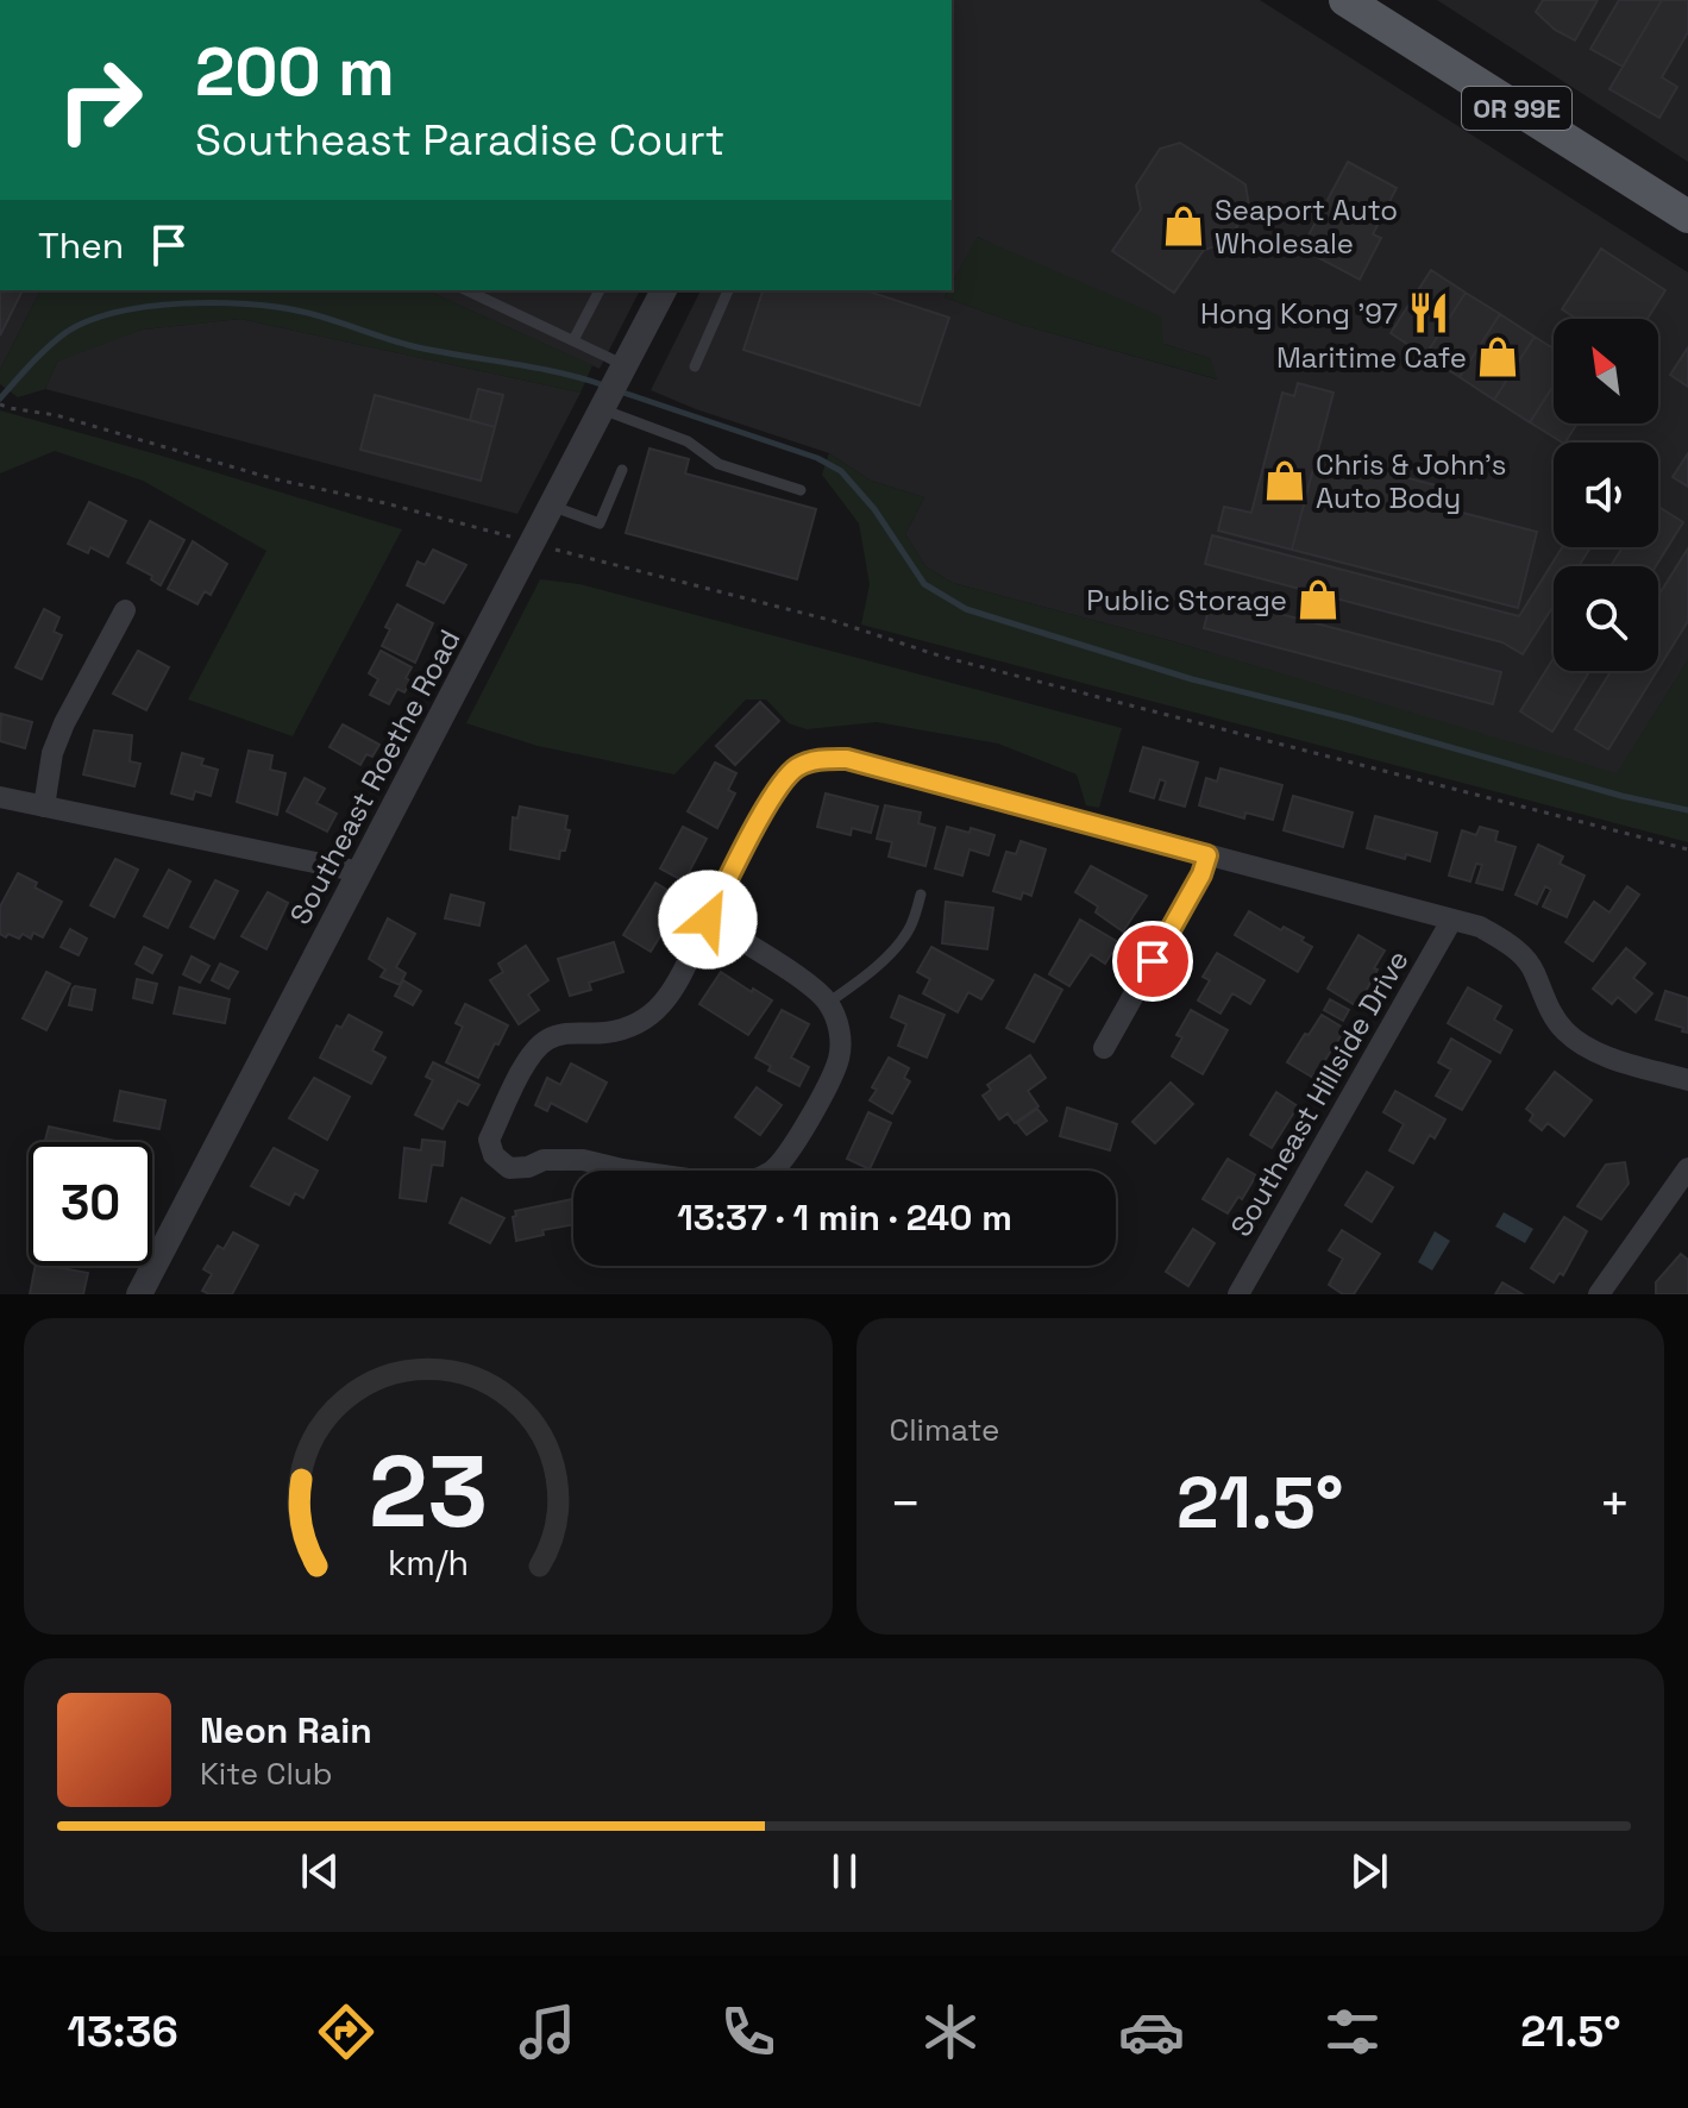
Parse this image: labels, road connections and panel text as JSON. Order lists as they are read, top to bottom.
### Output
{
  "streets": {
    "main road": ["OR 99E"],
    "street": ["Southeast Roethe Road", "Southeast Hillside Drive"]
  },
  "places": {
    "shop": [
      "Seaport Auto Wholesale",
      "Maritime Cafe",
      "Chris & John's Auto Body",
      "Public Storage"
    ],
    "restaurant": ["Hong Kong '97"]
  },
  "north": "top left",
  "page": {
    "turn": ["200 m", "Southeast Paradise Court"],
    "then": "Then",
    "limit": "30",
    "trip": "13:37 · 1 min · 240 m",
    "tile": "Climate",
    "heat": ["−", "21.5°", "+"],
    "song": ["Neon Rain", "Kite Club"],
    "tabs": ["13:36", "21.5°"],
    "gauge": ["23", "km/h"]
  }
}
